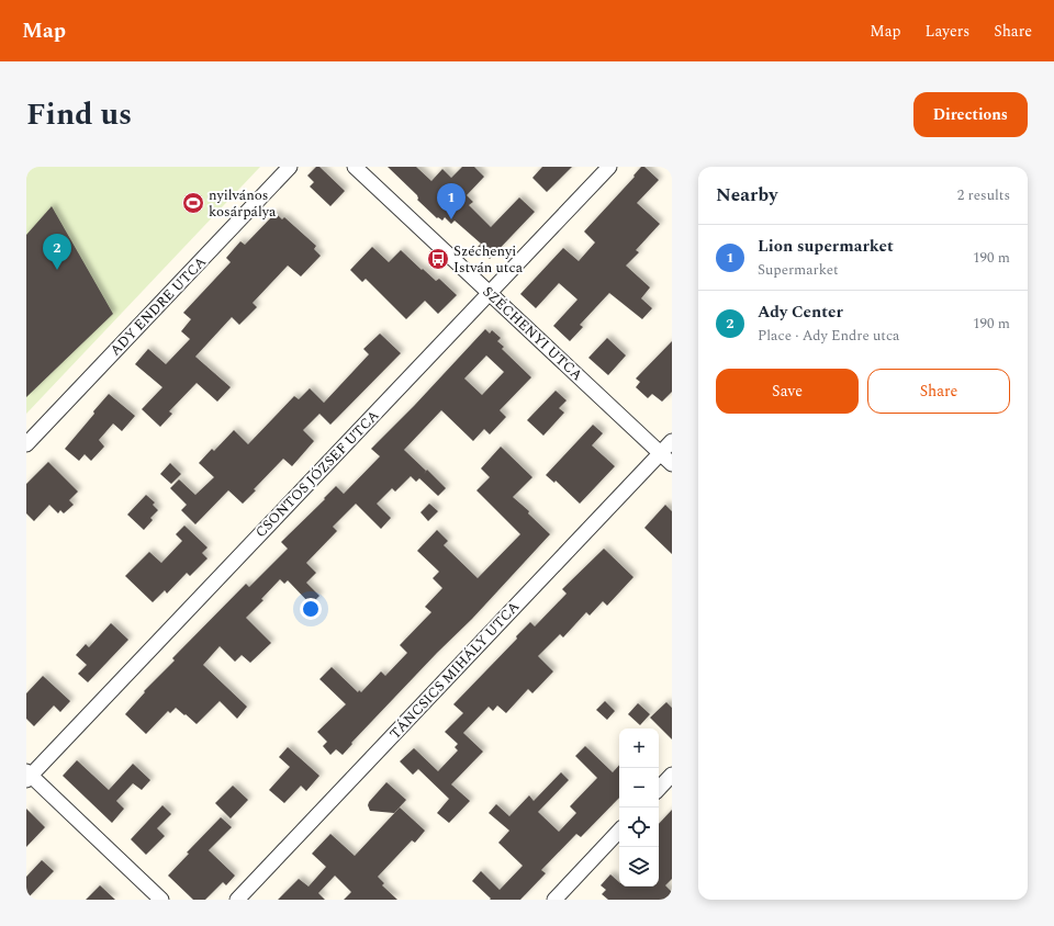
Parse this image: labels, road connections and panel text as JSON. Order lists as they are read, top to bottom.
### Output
{
  "streets": {
    "street": [
      "ADY ENDRE UTCA",
      "SZÉCHENYI UTCA",
      "CSONTOS JÓZSEF UTCA",
      "TÁNCSICS MIHÁLY UTCA"
    ]
  },
  "crossings": [
    ["SZÉCHENYI UTCA", "CSONTOS JÓZSEF UTCA"],
    ["SZÉCHENYI UTCA", "TÁNCSICS MIHÁLY UTCA"]
  ],
  "places": {
    "sports": ["nyilvános kosárpálya"],
    "bus stop": ["Széchenyi István utca"]
  },
  "page": {
    "header": "Map",
    "nav": ["Map", "Layers", "Share"],
    "title": "Find us",
    "buttons": [
      "Directions",
      ["Save", "Share"]
    ],
    "heading": ["Nearby", "2 results"],
    "pins": ["1", "2"],
    "list": [
      {
        "mark": "1",
        "name": "Lion supermarket",
        "note": "Supermarket",
        "value": "190 m"
      },
      {
        "mark": "2",
        "name": "Ady Center",
        "note": "Place · Ady Endre utca",
        "value": "190 m"
      }
    ],
    "map_buttons": ["+", "−"]
  }
}
